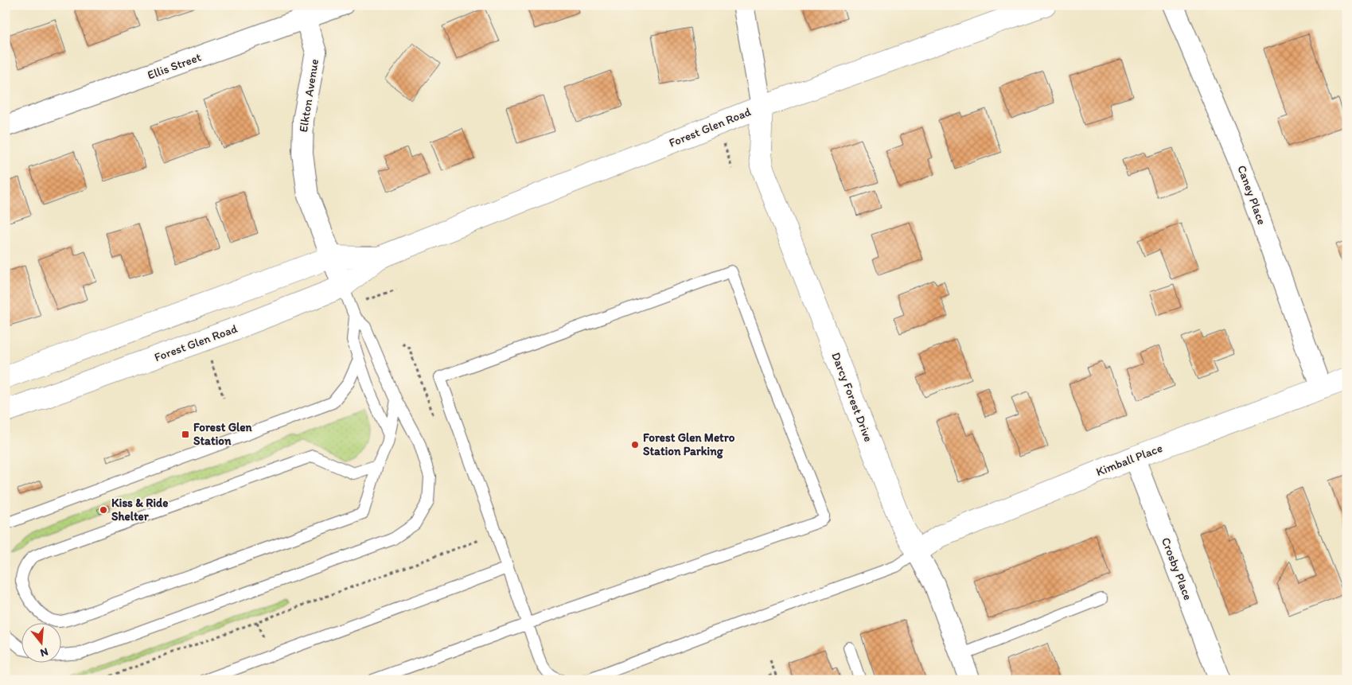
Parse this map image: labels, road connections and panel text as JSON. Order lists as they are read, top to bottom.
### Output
{
  "streets": {
    "main road": ["Forest Glen Road", "Darcy Forest Drive", "Kimball Place"],
    "street": [
      "Ellis Street",
      "Elkton Avenue",
      "Caney Place",
      "Crosby Place"
    ]
  },
  "crossings": [
    ["Ellis Street", "Elkton Avenue"],
    ["Elkton Avenue", "Forest Glen Road"],
    ["Forest Glen Road", "Darcy Forest Drive"],
    ["Caney Place", "Kimball Place"],
    ["Darcy Forest Drive", "Kimball Place"],
    ["Kimball Place", "Crosby Place"]
  ],
  "places": {
    "transit": ["Forest Glen Station"],
    "other": ["Forest Glen Metro Station Parking", "Kiss & Ride Shelter"]
  },
  "north": "bottom"
}
